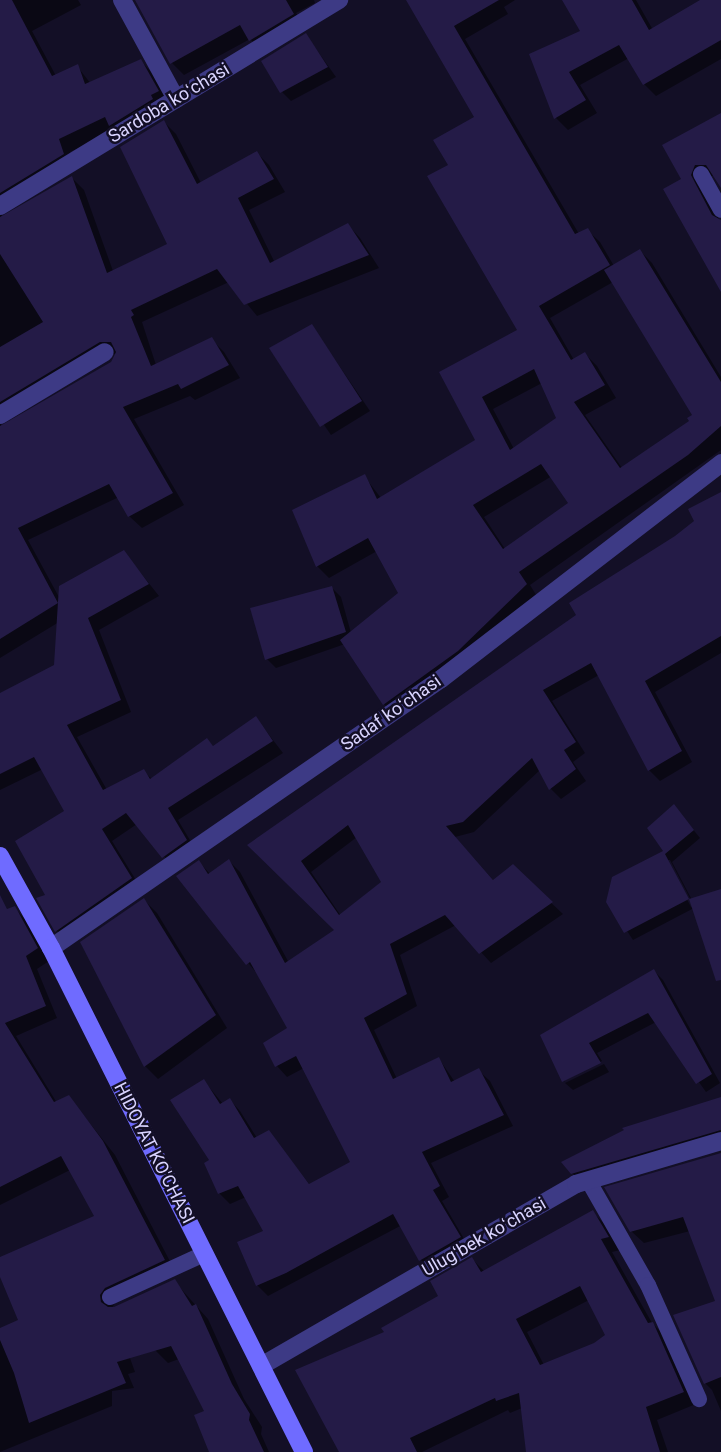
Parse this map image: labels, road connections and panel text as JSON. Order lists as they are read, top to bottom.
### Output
{
  "streets": {
    "street": [
      "Sardoba koʻchasi",
      "Sadaf koʻchasi",
      "HIDOYAT KO'CHASI",
      "Ulugʻbek koʻchasi"
    ]
  },
  "crossings": [
    ["Sadaf koʻchasi", "HIDOYAT KO'CHASI"],
    ["HIDOYAT KO'CHASI", "Ulugʻbek koʻchasi"]
  ]
}
